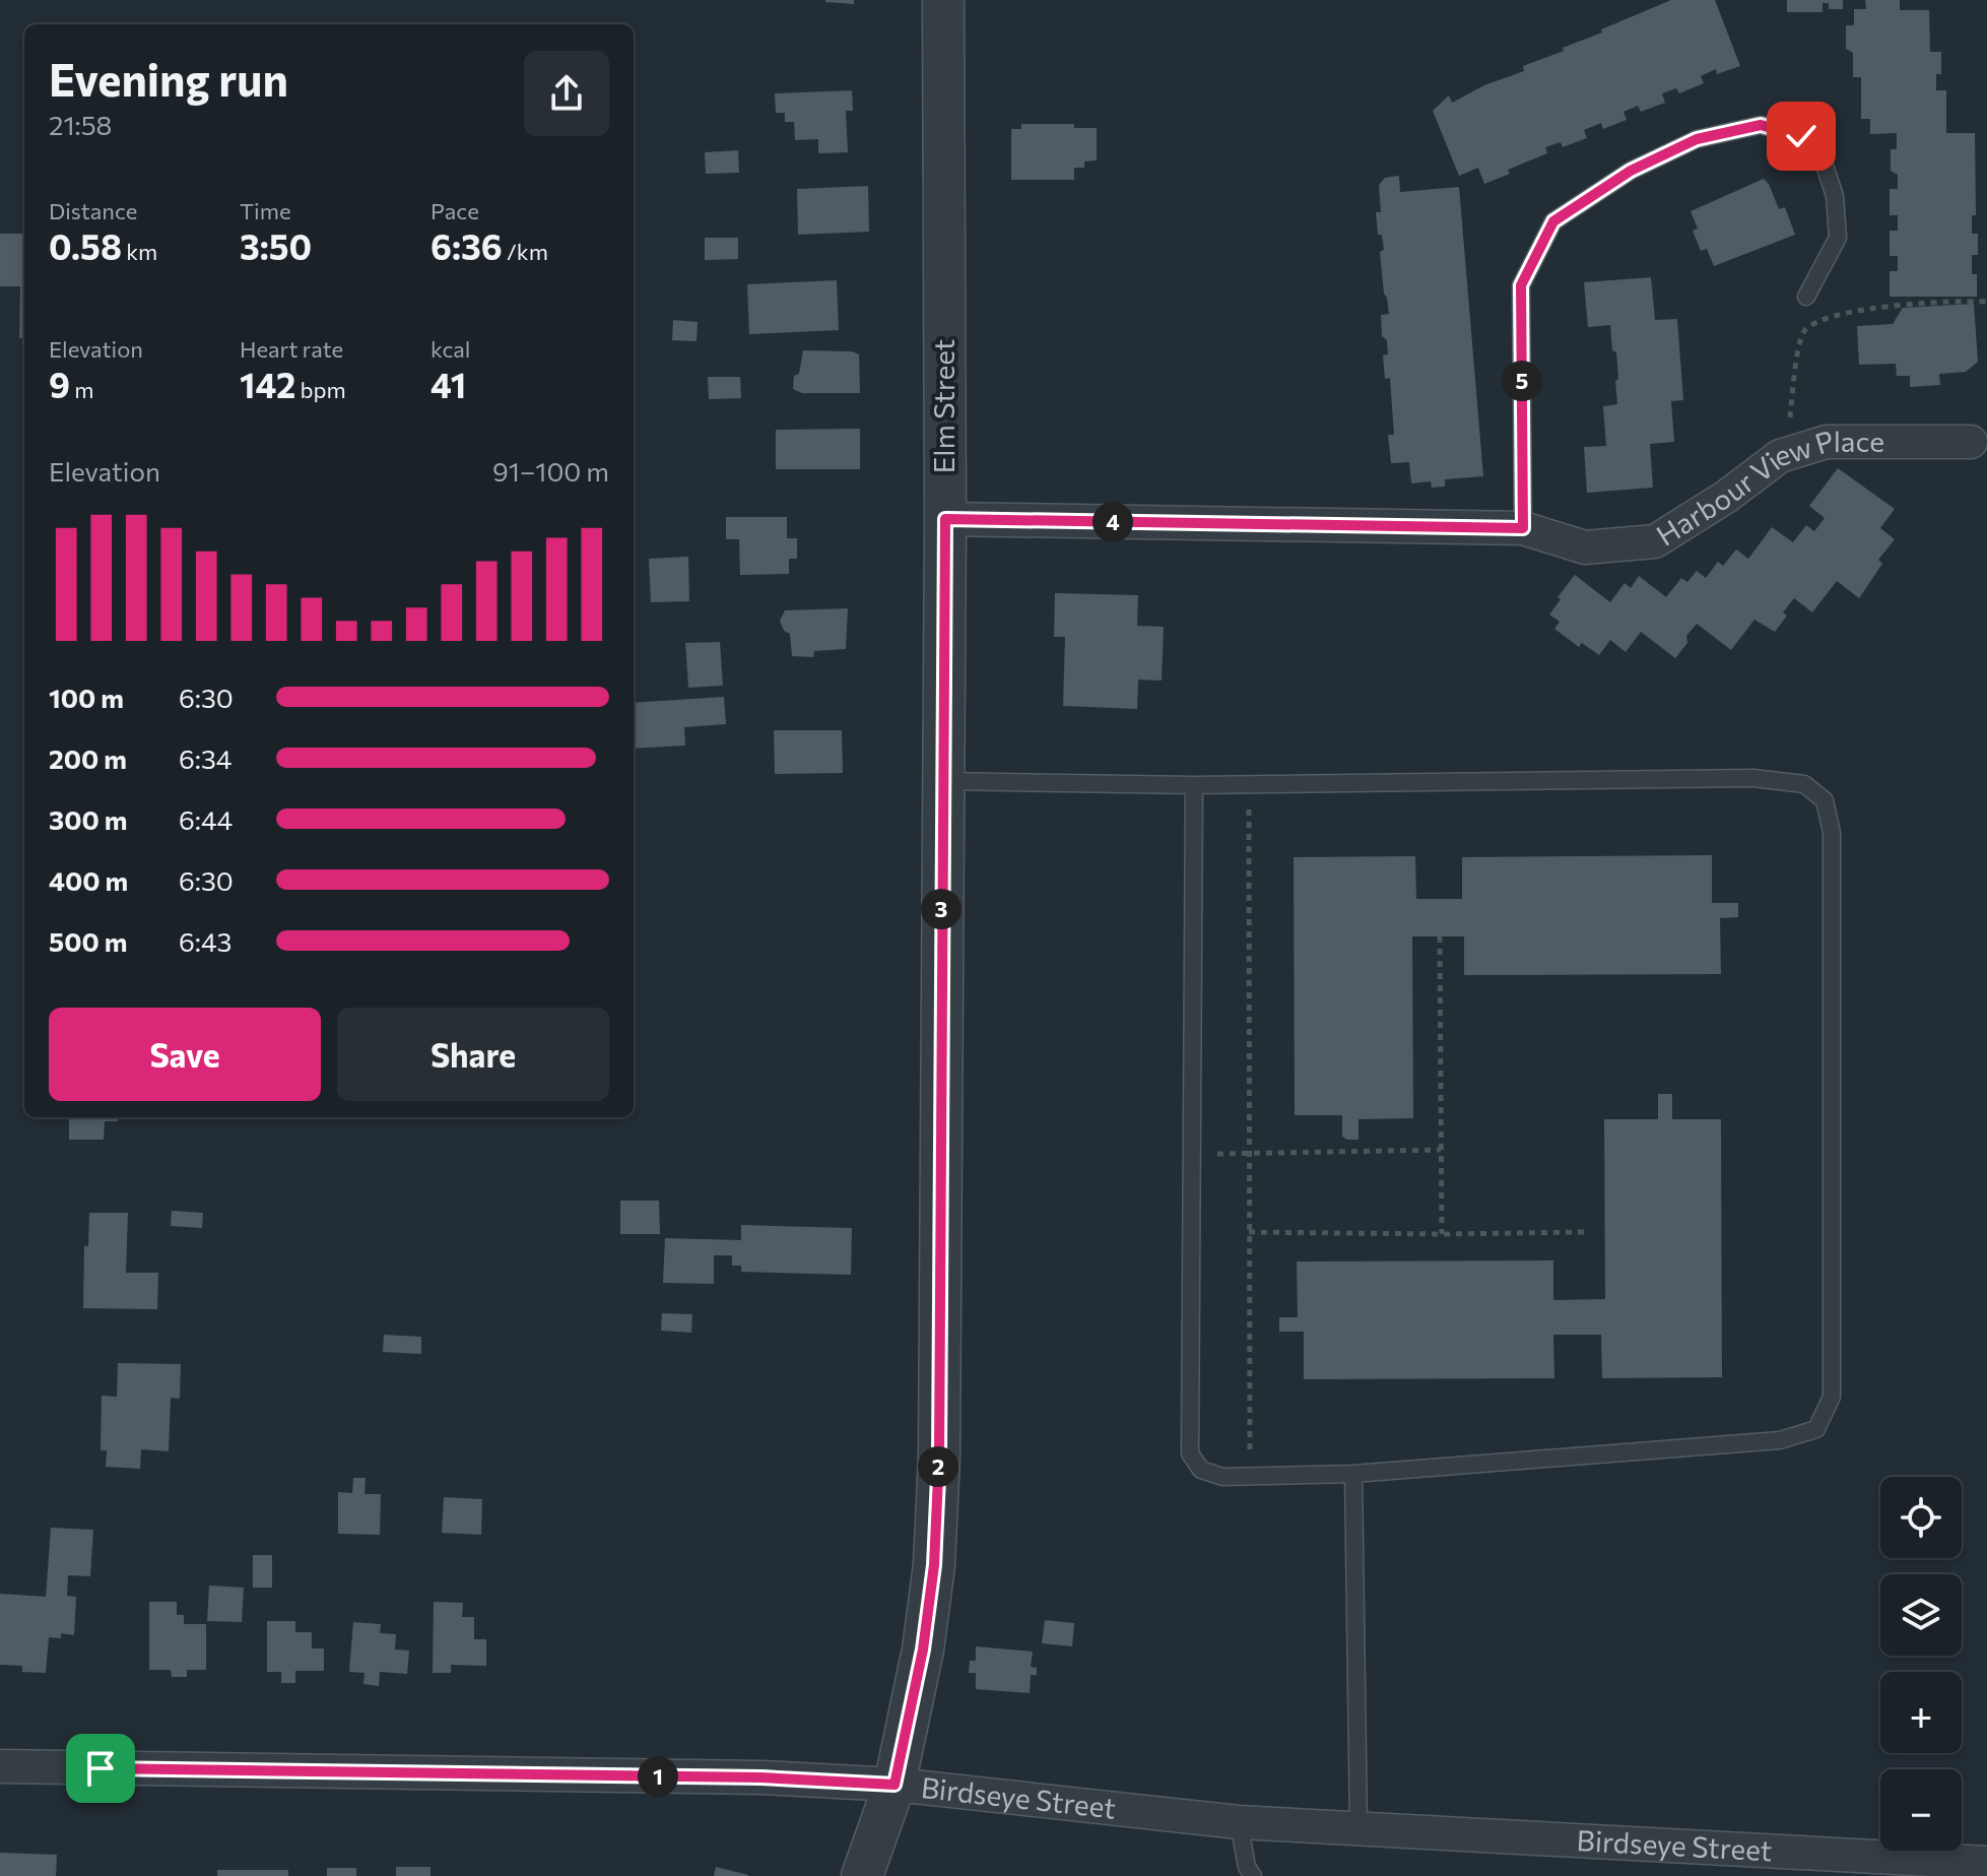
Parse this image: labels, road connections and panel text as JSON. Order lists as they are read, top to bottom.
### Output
{
  "streets": {
    "street": ["Elm Street", "Harbour View Place", "Birdseye Street"]
  },
  "crossings": [
    ["Elm Street", "Harbour View Place"],
    ["Elm Street", "Birdseye Street"]
  ],
  "page": {
    "heading": ["Evening run", "21:58"],
    "stats": [
      ["Distance", "0.58 km"],
      ["Time", "3:50"],
      ["Pace", "6:36 /km"],
      ["Elevation", "9 m"],
      ["Heart rate", "142 bpm"],
      ["kcal", "41"]
    ],
    "pins": [
      "5",
      "4",
      "3",
      "2",
      "1"
    ],
    "chart": ["Elevation", "91–100 m"],
    "list": [
      {
        "name": "100 m",
        "note": "6:30"
      },
      {
        "name": "200 m",
        "note": "6:34"
      },
      {
        "name": "300 m",
        "note": "6:44"
      },
      {
        "name": "400 m",
        "note": "6:30"
      },
      {
        "name": "500 m",
        "note": "6:43"
      }
    ],
    "buttons": ["Save", "Share"],
    "map_buttons": ["+", "−"]
  }
}
